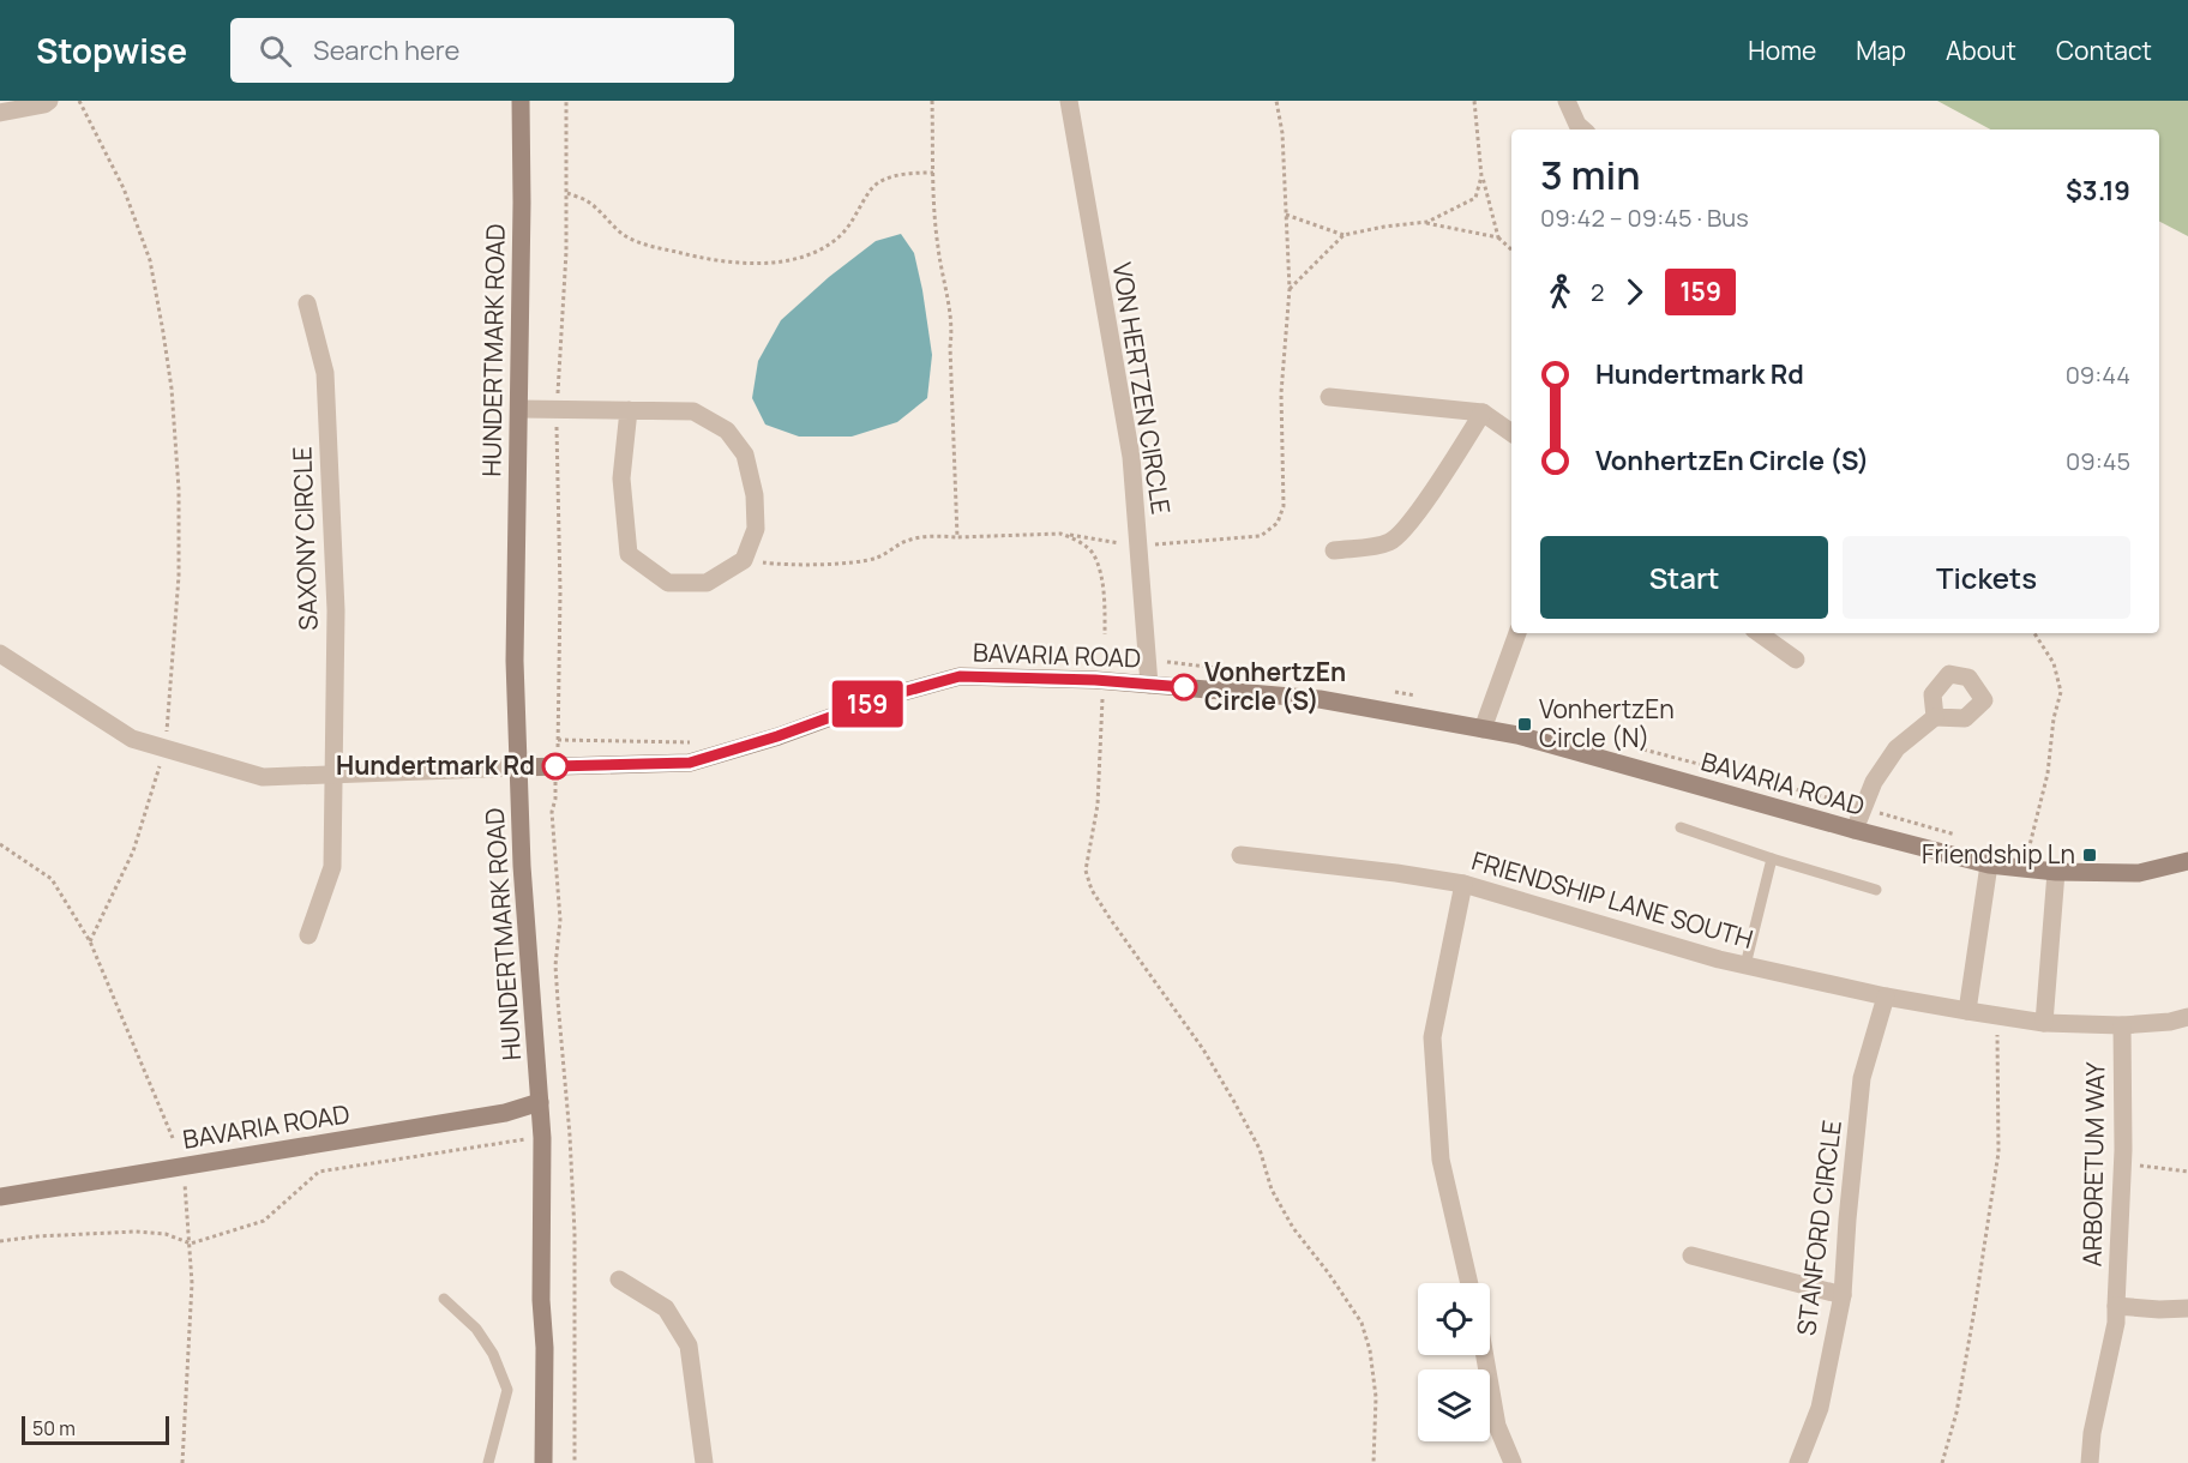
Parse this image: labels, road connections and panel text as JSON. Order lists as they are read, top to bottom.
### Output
{
  "streets": {
    "street": [
      "HUNDERTMARK ROAD",
      "VON HERTZEN CIRCLE",
      "SAXONY CIRCLE",
      "BAVARIA ROAD",
      "FRIENDSHIP LANE SOUTH",
      "ARBORETUM WAY",
      "STANFORD CIRCLE"
    ]
  },
  "crossings": [
    ["HUNDERTMARK ROAD", "BAVARIA ROAD"],
    ["VON HERTZEN CIRCLE", "BAVARIA ROAD"],
    ["FRIENDSHIP LANE SOUTH", "ARBORETUM WAY"],
    ["FRIENDSHIP LANE SOUTH", "STANFORD CIRCLE"]
  ],
  "places": {
    "other": ["VonhertzEn Circle (S)", "Hundertmark Rd"],
    "transit": ["VonhertzEn Circle (N)", "Friendship Ln"]
  },
  "lines": ["bus line 159"],
  "scale_bar": "50 m",
  "page": {
    "header": "Stopwise",
    "search": "Search here",
    "nav": [
      "Home",
      "Map",
      "About",
      "Contact"
    ],
    "on_map": "159",
    "heading": ["3 min", "09:42 – 09:45 · Bus", "$3.19"],
    "legs": ["2", "159"],
    "list": [
      {
        "name": "Hundertmark Rd",
        "value": "09:44"
      },
      {
        "name": "VonhertzEn Circle (S)",
        "value": "09:45"
      }
    ],
    "buttons": ["Start", "Tickets"],
    "scale": "50 m"
  }
}
